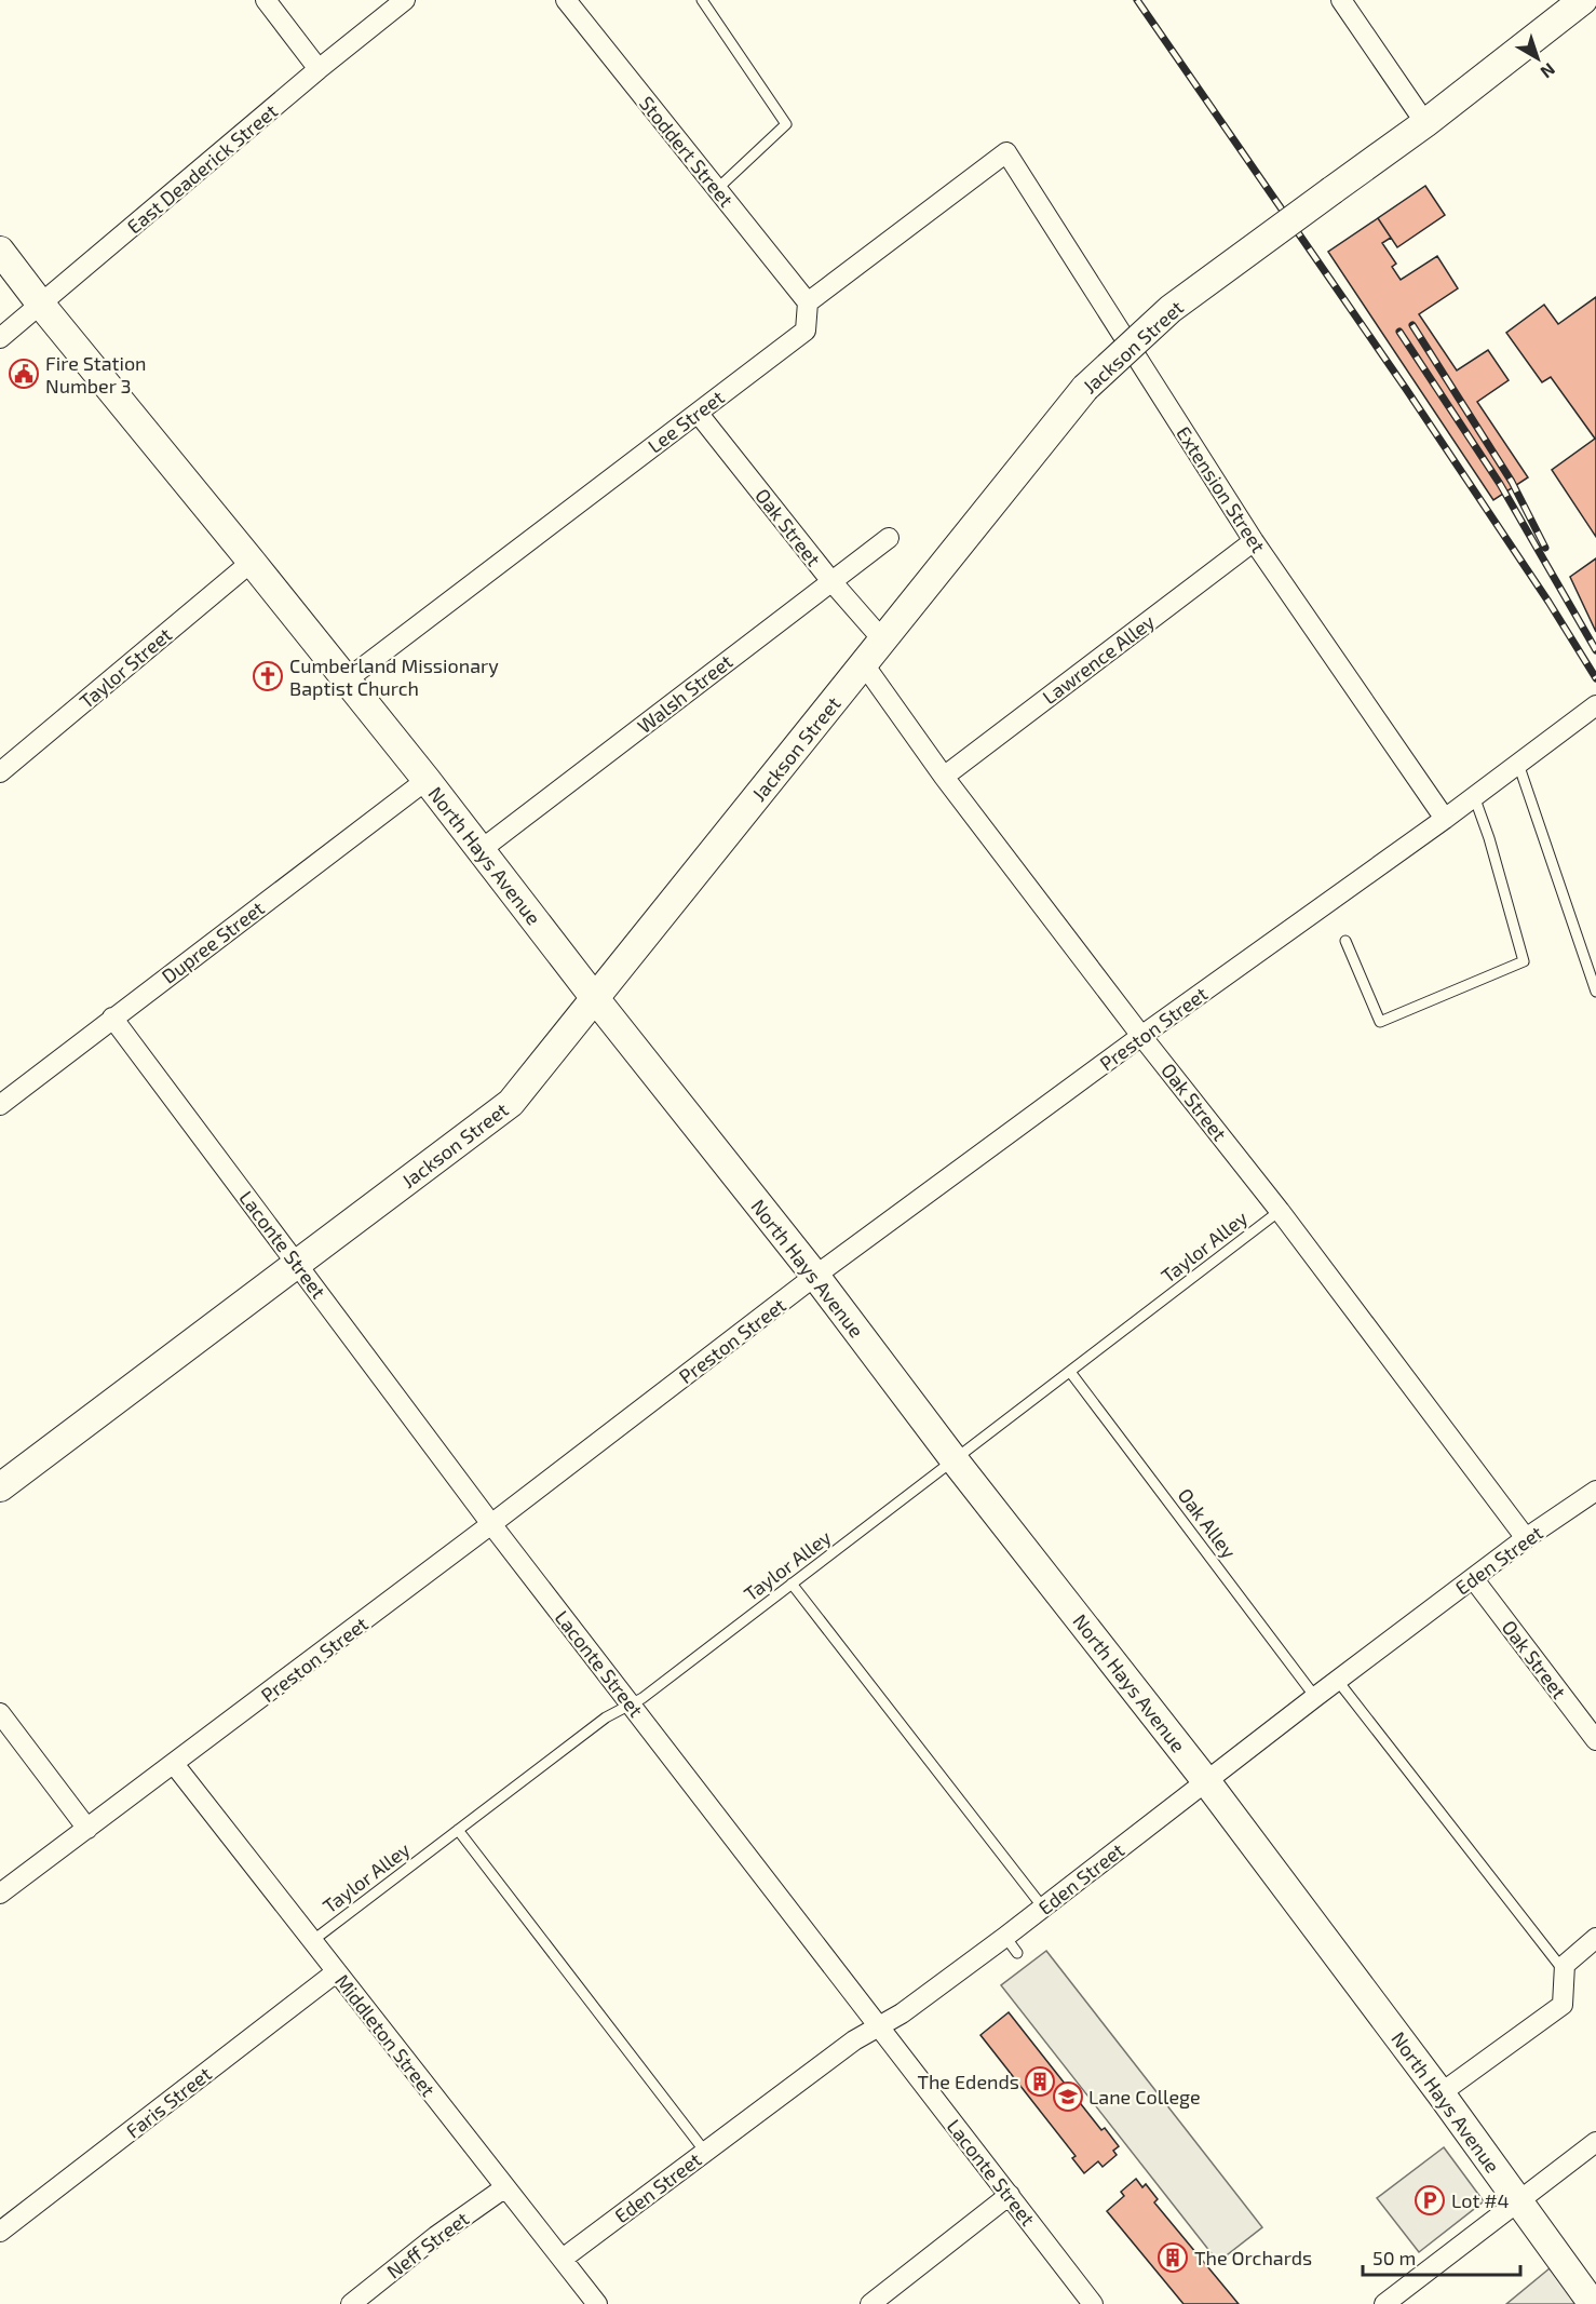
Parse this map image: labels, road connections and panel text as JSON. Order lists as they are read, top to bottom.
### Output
{
  "streets": {
    "street": [
      "Stoddert Street",
      "East Deaderick Street",
      "Jackson Street",
      "Lee Street",
      "Extension Street",
      "Oak Street",
      "Lawrence Alley",
      "Taylor Street",
      "Walsh Street",
      "North Hays Avenue",
      "Dupree Street",
      "Preston Street",
      "Laconte Street",
      "Eden Street",
      "Middleton Street",
      "Faris Street",
      "Neff Street"
    ],
    "lane": ["Taylor Alley", "Oak Alley"]
  },
  "crossings": [
    ["Stoddert Street", "Lee Street"],
    ["Stoddert Street", "Extension Street"],
    ["East Deaderick Street", "North Hays Avenue"],
    ["Jackson Street", "Oak Street"],
    ["Jackson Street", "North Hays Avenue"],
    ["Jackson Street", "Laconte Street"],
    ["Lee Street", "Extension Street"],
    ["Lee Street", "Oak Street"],
    ["Lee Street", "North Hays Avenue"],
    ["Extension Street", "Lawrence Alley"],
    ["Extension Street", "Preston Street"],
    ["Oak Street", "Lawrence Alley"],
    ["Oak Street", "Walsh Street"],
    ["Oak Street", "Preston Street"],
    ["Oak Street", "Taylor Alley"],
    ["Oak Street", "Eden Street"],
    ["Taylor Street", "North Hays Avenue"],
    ["Walsh Street", "North Hays Avenue"],
    ["North Hays Avenue", "Dupree Street"],
    ["North Hays Avenue", "Preston Street"],
    ["North Hays Avenue", "Taylor Alley"],
    ["North Hays Avenue", "Eden Street"],
    ["Dupree Street", "Laconte Street"],
    ["Preston Street", "Laconte Street"],
    ["Preston Street", "Middleton Street"],
    ["Laconte Street", "Taylor Alley"],
    ["Laconte Street", "Eden Street"],
    ["Taylor Alley", "Oak Alley"],
    ["Taylor Alley", "Middleton Street"],
    ["Oak Alley", "Eden Street"],
    ["Eden Street", "Middleton Street"],
    ["Middleton Street", "Faris Street"],
    ["Middleton Street", "Neff Street"]
  ],
  "places": {
    "public building": ["Fire Station Number 3"],
    "church": ["Cumberland Missionary Baptist Church"],
    "building": ["The Edends", "The Orchards"],
    "school or university": ["Lane College"],
    "parking": ["Lot #4"]
  },
  "scale_bar": "50 m",
  "north": "bottom right"
}
